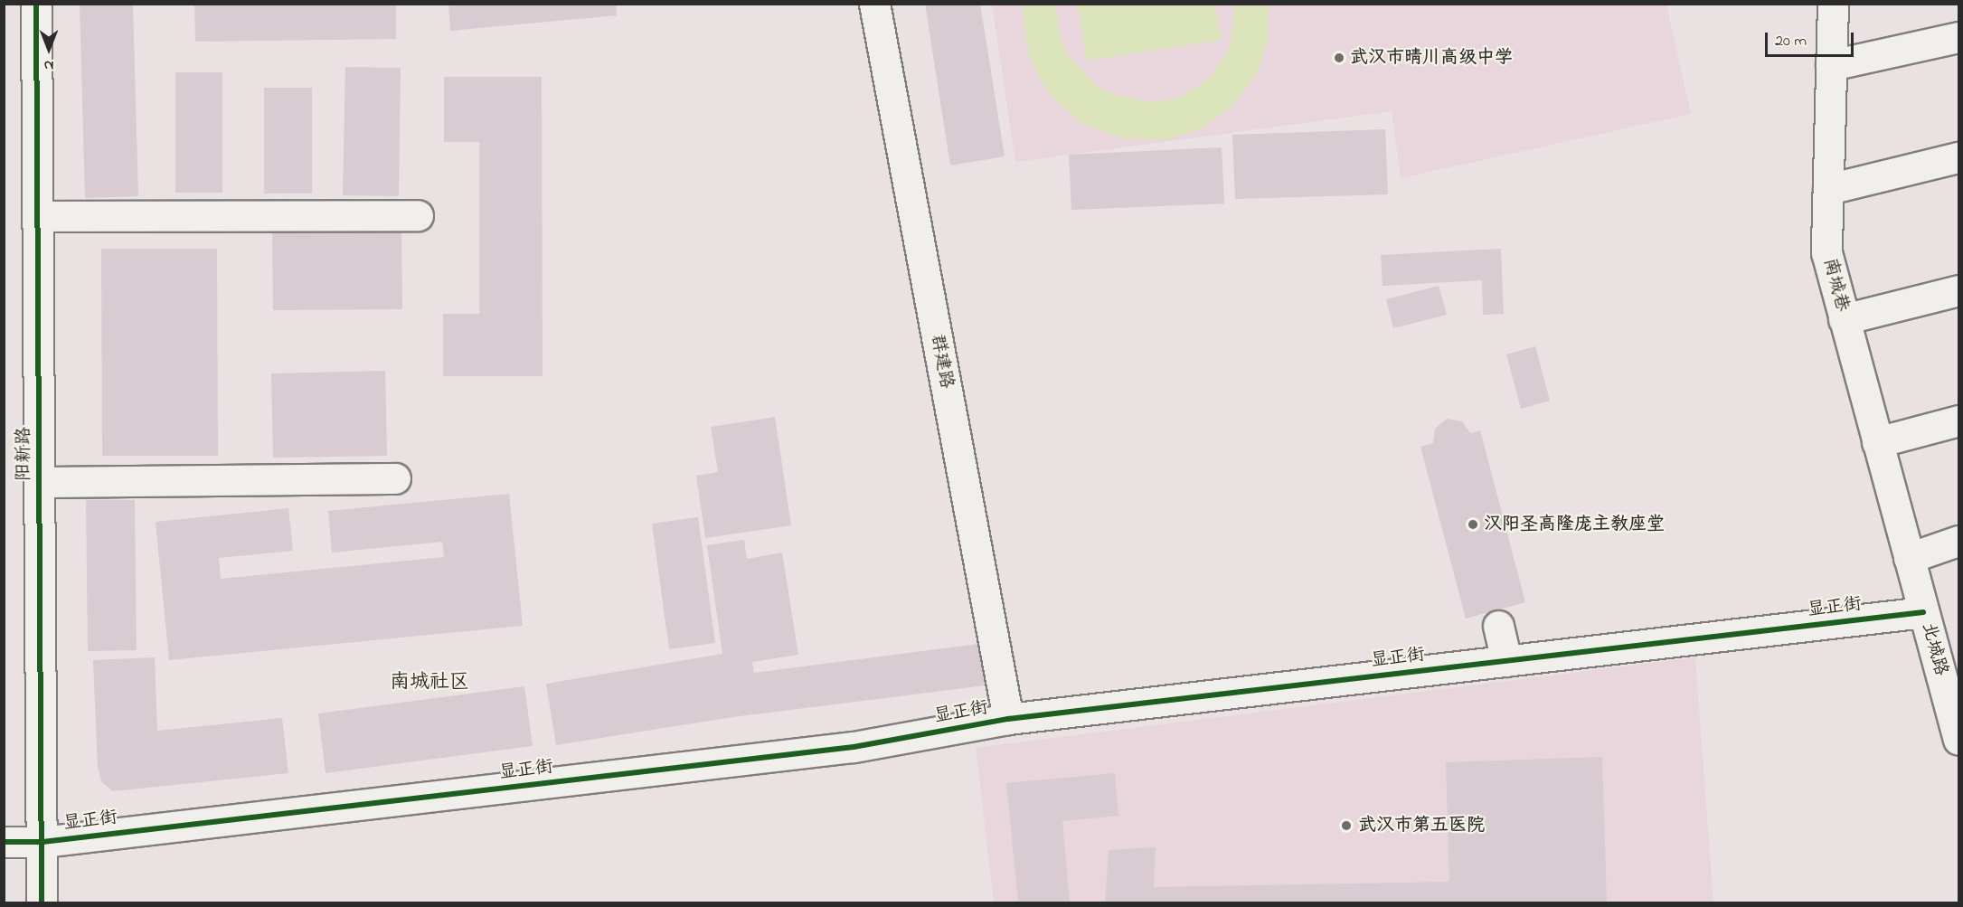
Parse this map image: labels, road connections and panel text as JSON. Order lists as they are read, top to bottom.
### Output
{
  "streets": {
    "street": [
      "南城巷",
      "群建路",
      "阳新路",
      "显正街",
      "北城路"
    ]
  },
  "crossings": [
    ["南城巷", "北城路"],
    ["群建路", "显正街"],
    ["阳新路", "显正街"],
    ["显正街", "北城路"]
  ],
  "districts": ["南城社区"],
  "places": ["武汉市晴川高级中学", "汉阳圣高隆庞主教座堂", "武汉市第五医院"],
  "scale_bar": "20 m",
  "north": "bottom"
}
